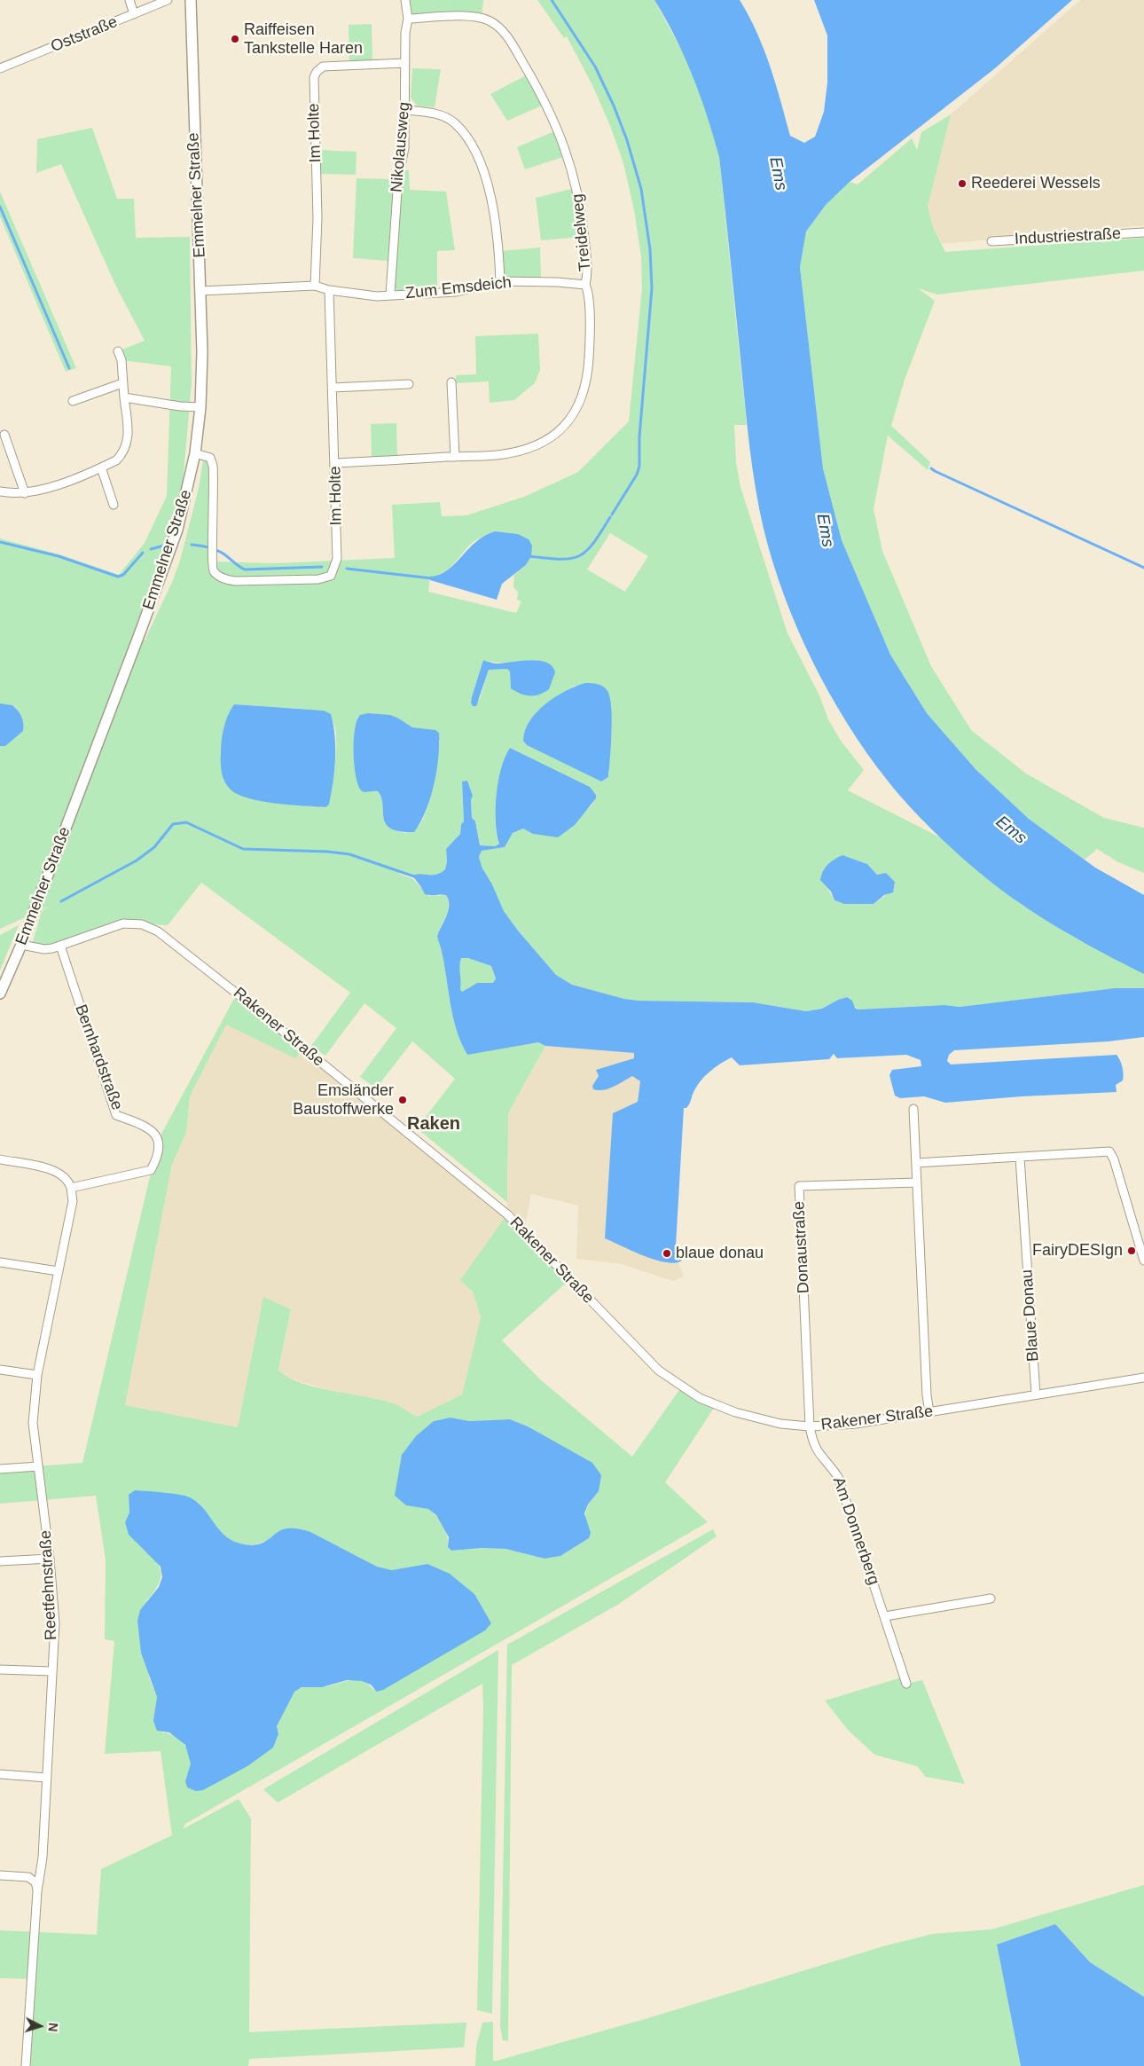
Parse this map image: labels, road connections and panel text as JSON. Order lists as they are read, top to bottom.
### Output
{
  "streets": {
    "street": [
      "Oststraße",
      "Im Holte",
      "Nikolausweg",
      "Emmelner Straße",
      "Treidelweg",
      "Industriestraße",
      "Zum Emsdeich",
      "Rakener Straße",
      "Bernhardstraße",
      "Donaustraße",
      "Blaue Donau",
      "Am Donnerberg",
      "Reetfehnstraße"
    ]
  },
  "crossings": [
    ["Im Holte", "Nikolausweg"],
    ["Im Holte", "Emmelner Straße"],
    ["Im Holte", "Treidelweg"],
    ["Im Holte", "Zum Emsdeich"],
    ["Nikolausweg", "Treidelweg"],
    ["Nikolausweg", "Zum Emsdeich"],
    ["Emmelner Straße", "Zum Emsdeich"],
    ["Emmelner Straße", "Rakener Straße"],
    ["Treidelweg", "Zum Emsdeich"],
    ["Rakener Straße", "Bernhardstraße"],
    ["Rakener Straße", "Donaustraße"],
    ["Rakener Straße", "Blaue Donau"],
    ["Rakener Straße", "Am Donnerberg"],
    ["Bernhardstraße", "Reetfehnstraße"],
    ["Donaustraße", "Am Donnerberg"]
  ],
  "districts": ["Raken"],
  "water": ["Ems"],
  "places": [
    "Raiffeisen Tankstelle Haren",
    "Reederei Wessels",
    "Emsländer Baustoffwerke",
    "FairyDESIgn",
    "blaue donau"
  ],
  "north": "right"
}
